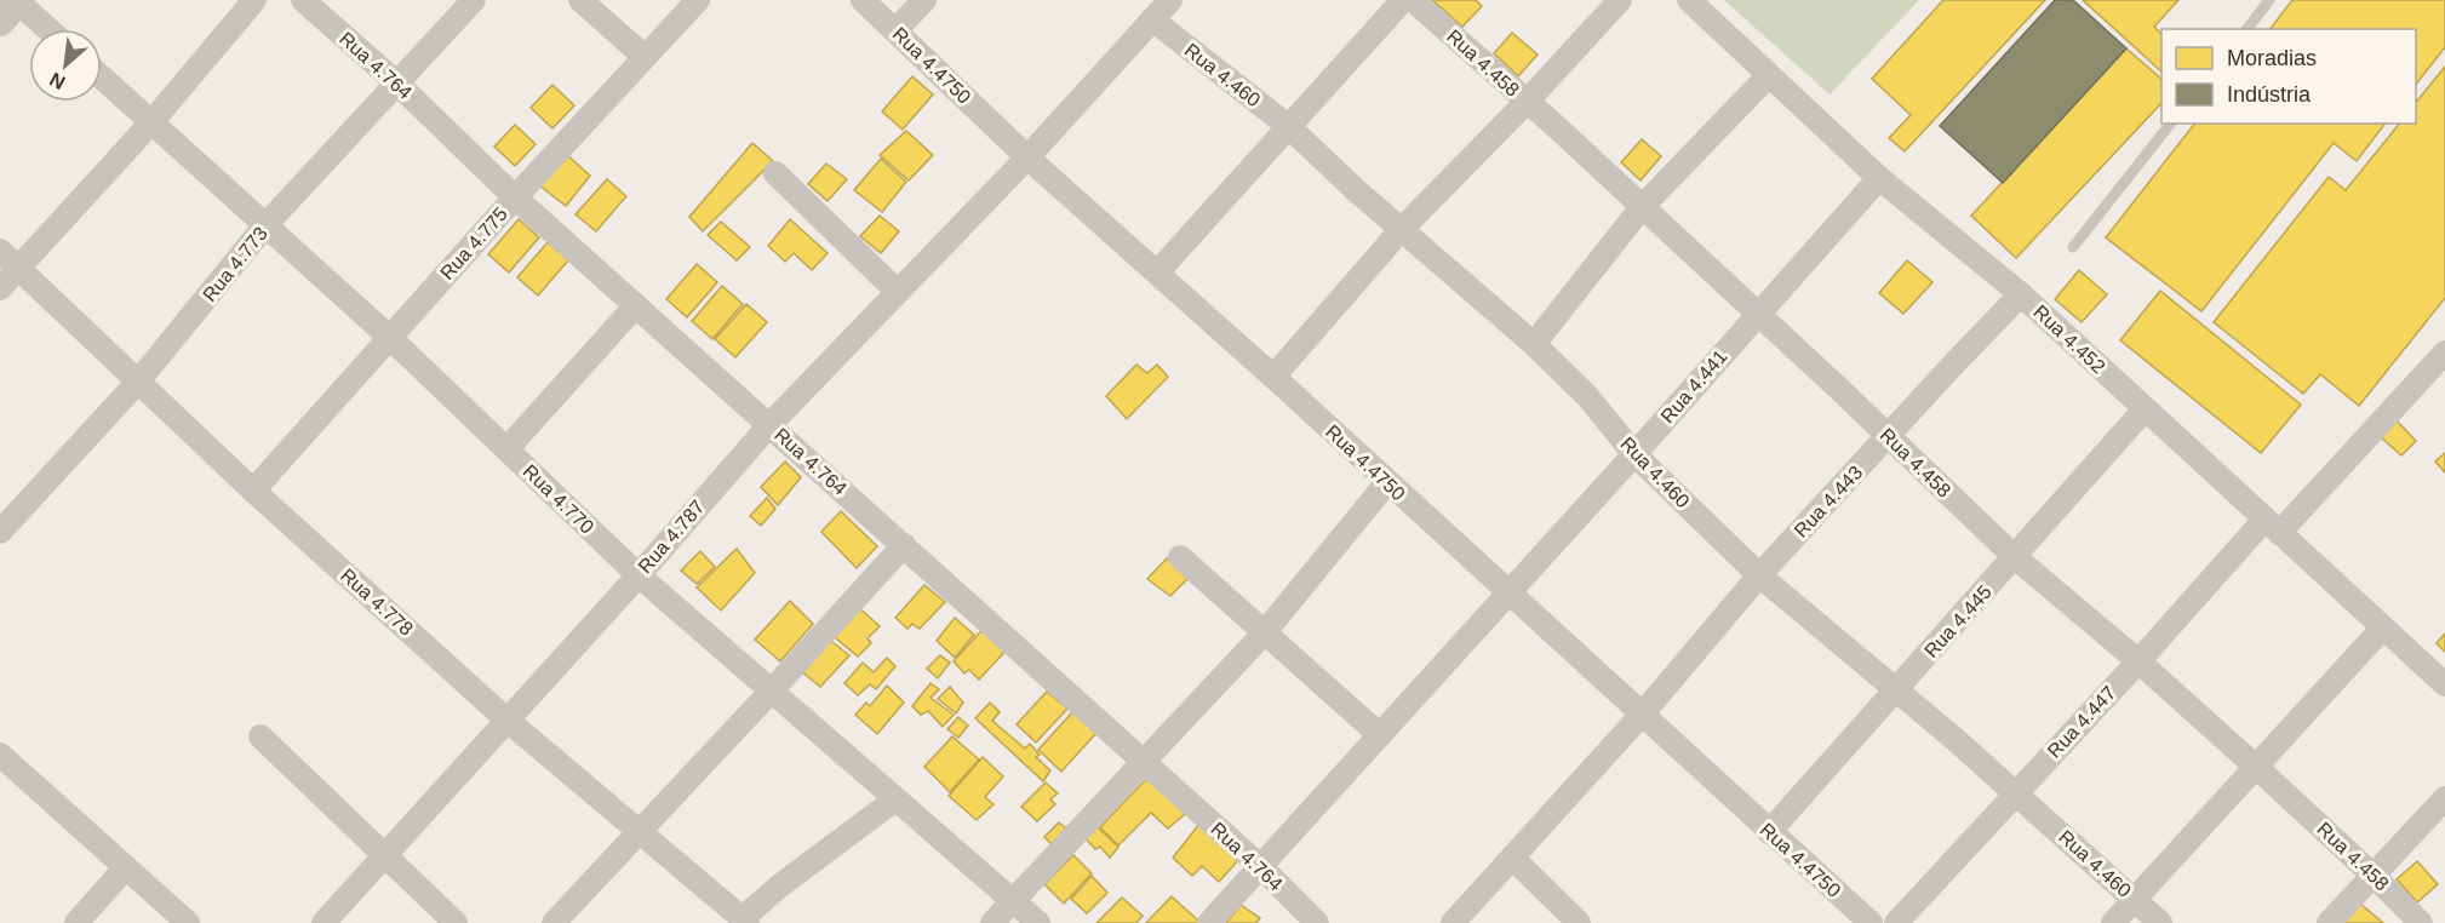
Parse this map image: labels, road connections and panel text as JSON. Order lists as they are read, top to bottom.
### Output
{
  "streets": {
    "street": [
      "Rua 4.458",
      "Rua 4.764",
      "Rua 4.4750",
      "Rua 4.460",
      "Rua 4.775",
      "Rua 4.773",
      "Rua 4.452",
      "Rua 4.441",
      "Rua 4.770",
      "Rua 4.443",
      "Rua 4.787",
      "Rua 4.778",
      "Rua 4.445",
      "Rua 4.447"
    ]
  },
  "crossings": [
    ["Rua 4.458", "Rua 4.441"],
    ["Rua 4.458", "Rua 4.443"],
    ["Rua 4.458", "Rua 4.445"],
    ["Rua 4.458", "Rua 4.447"],
    ["Rua 4.764", "Rua 4.775"],
    ["Rua 4.764", "Rua 4.773"],
    ["Rua 4.764", "Rua 4.441"],
    ["Rua 4.764", "Rua 4.787"],
    ["Rua 4.4750", "Rua 4.441"],
    ["Rua 4.4750", "Rua 4.443"],
    ["Rua 4.4750", "Rua 4.787"],
    ["Rua 4.4750", "Rua 4.445"],
    ["Rua 4.460", "Rua 4.441"],
    ["Rua 4.460", "Rua 4.443"],
    ["Rua 4.460", "Rua 4.787"],
    ["Rua 4.460", "Rua 4.445"],
    ["Rua 4.460", "Rua 4.447"],
    ["Rua 4.775", "Rua 4.770"],
    ["Rua 4.775", "Rua 4.778"],
    ["Rua 4.773", "Rua 4.770"],
    ["Rua 4.773", "Rua 4.778"],
    ["Rua 4.452", "Rua 4.441"],
    ["Rua 4.452", "Rua 4.443"],
    ["Rua 4.452", "Rua 4.445"],
    ["Rua 4.452", "Rua 4.447"],
    ["Rua 4.770", "Rua 4.787"],
    ["Rua 4.787", "Rua 4.778"]
  ],
  "legend": ["Moradias", "Indústria"],
  "north": "bottom left"
}
